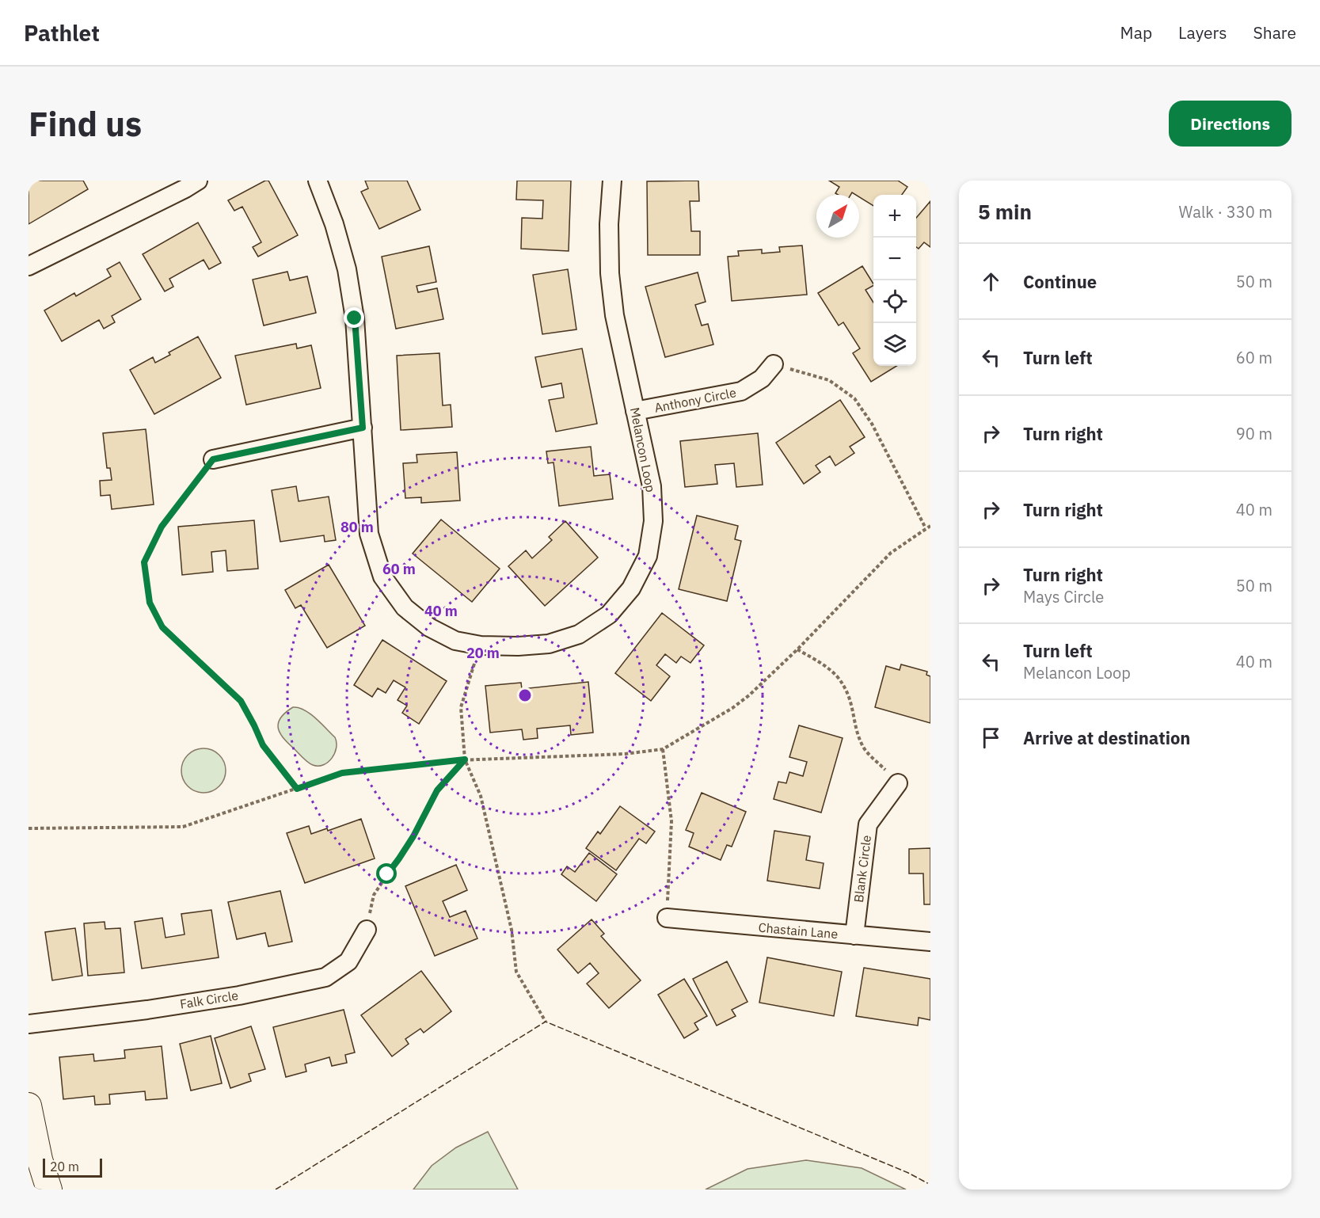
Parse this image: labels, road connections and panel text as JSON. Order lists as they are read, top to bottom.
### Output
{
  "streets": {
    "street": [
      "Anthony Circle",
      "Melancon Loop",
      "Blank Circle",
      "Chastain Lane",
      "Falk Circle"
    ]
  },
  "crossings": [
    ["Anthony Circle", "Melancon Loop"],
    ["Blank Circle", "Chastain Lane"]
  ],
  "scale_bar": "20 m",
  "north": "top right",
  "page": {
    "header": "Pathlet",
    "nav": ["Map", "Layers", "Share"],
    "buttons": "Directions",
    "title": "Find us",
    "heading": ["5 min", "Walk · 330 m"],
    "map_buttons": ["+", "−"],
    "list": [
      ["Continue", "50 m"],
      ["Turn left", "60 m"],
      ["Turn right", "90 m"],
      ["Turn right", "40 m"],
      ["Turn right", "Mays Circle", "50 m"],
      ["Turn left", "Melancon Loop", "40 m"],
      "Arrive at destination"
    ],
    "scale": "20 m"
  },
  "rings": [
    "80 m",
    "60 m",
    "40 m",
    "20 m"
  ]
}
